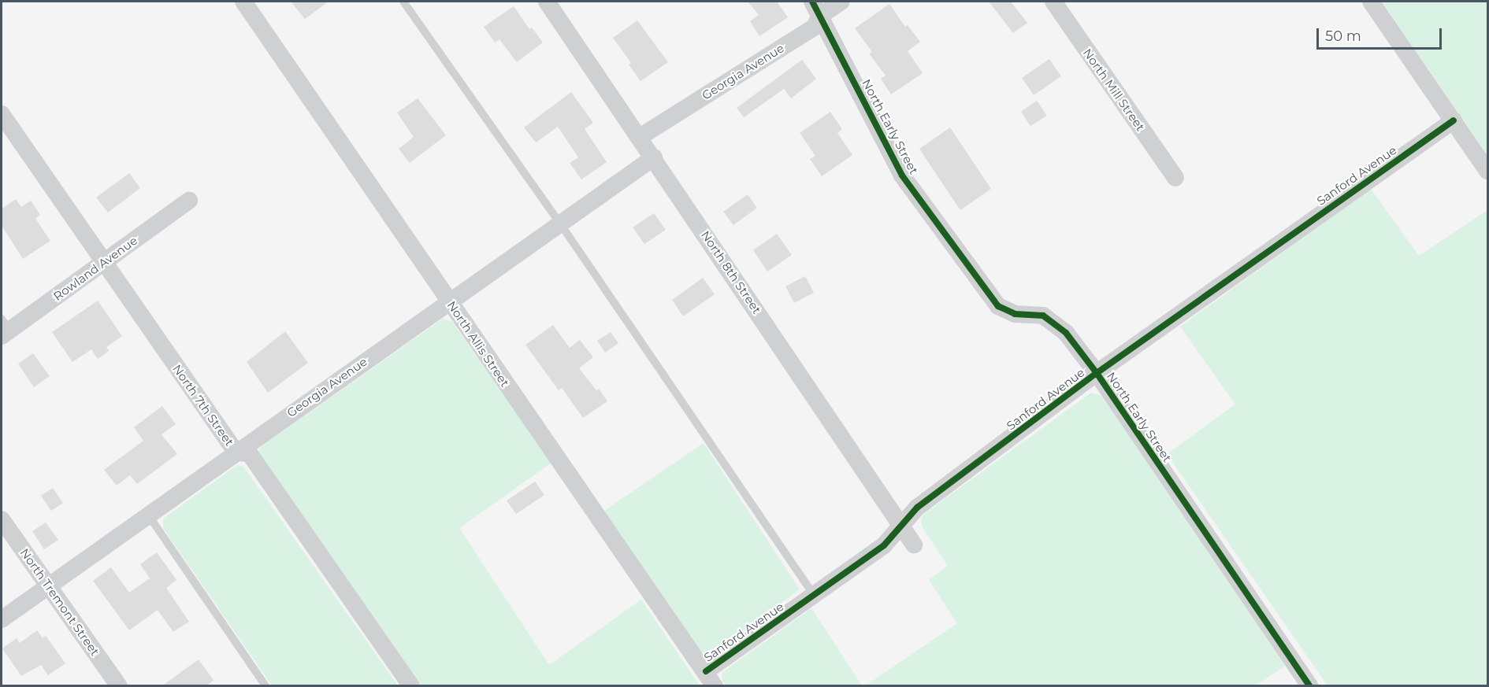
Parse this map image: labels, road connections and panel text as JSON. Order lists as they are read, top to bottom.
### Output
{
  "streets": {
    "street": [
      "Georgia Avenue",
      "North Mill Street",
      "North Early Street",
      "Sanford Avenue",
      "Rowland Avenue",
      "North 8th Street",
      "North Allis Street",
      "North 7th Street",
      "North Tremont Street"
    ]
  },
  "crossings": [
    ["Georgia Avenue", "North Early Street"],
    ["Georgia Avenue", "North 8th Street"],
    ["Georgia Avenue", "North Allis Street"],
    ["Georgia Avenue", "North 7th Street"],
    ["Georgia Avenue", "North Tremont Street"],
    ["North Early Street", "Sanford Avenue"],
    ["Sanford Avenue", "North 8th Street"],
    ["Sanford Avenue", "North Allis Street"],
    ["Rowland Avenue", "North 7th Street"]
  ],
  "scale_bar": "50 m"
}
